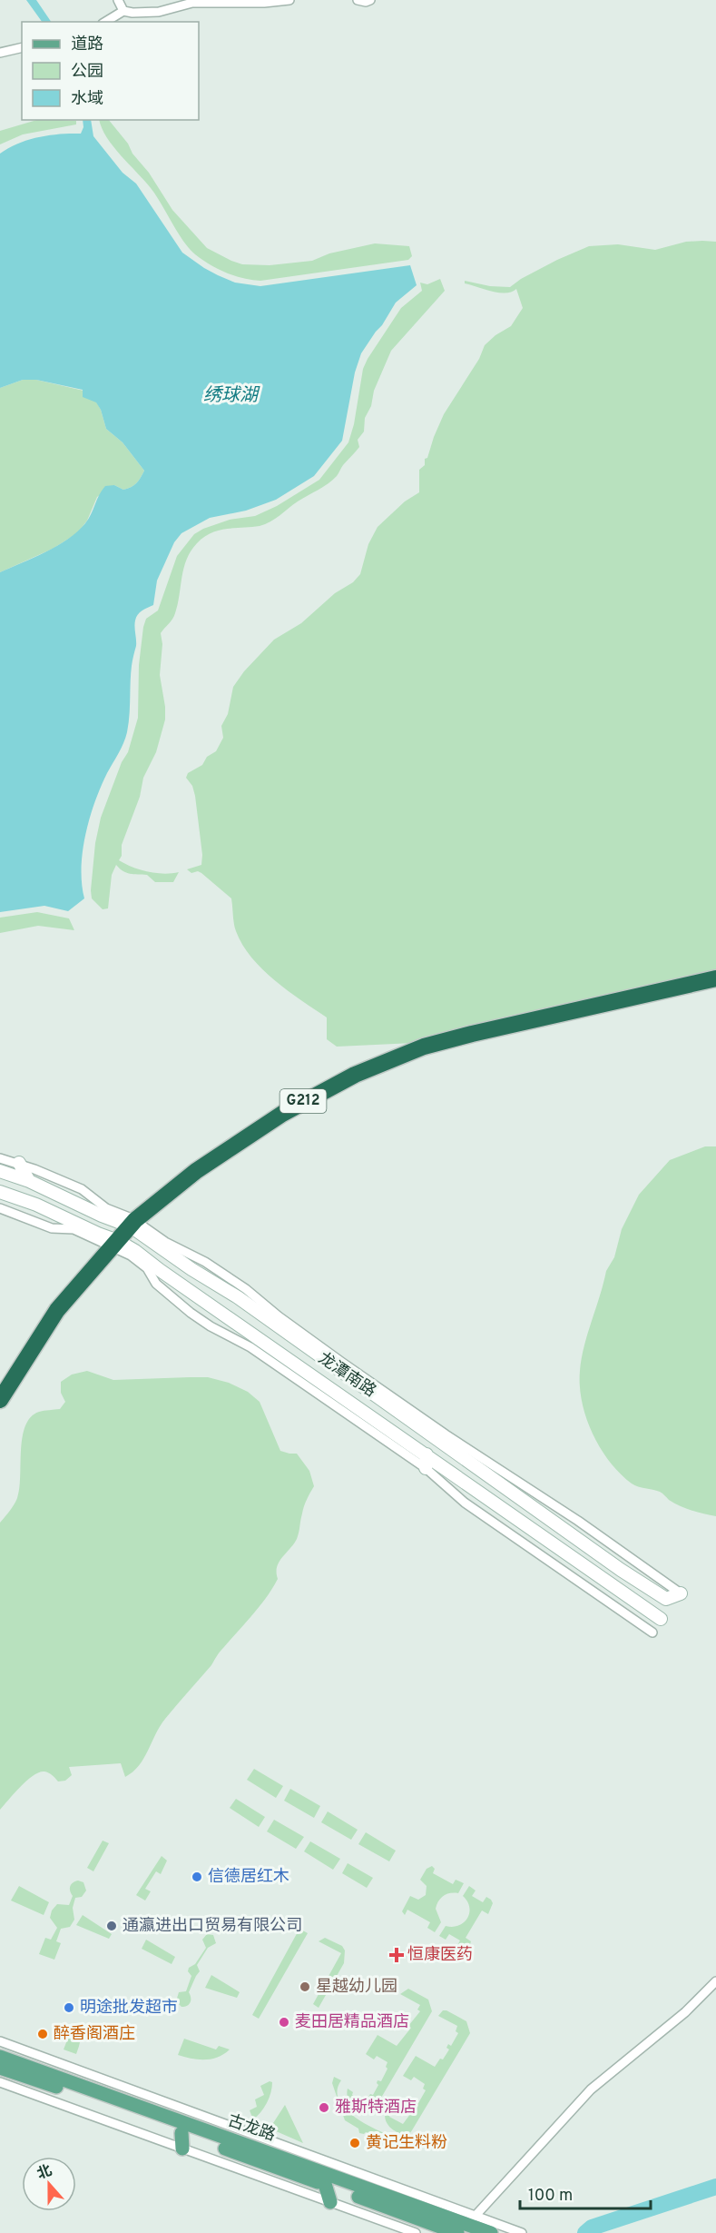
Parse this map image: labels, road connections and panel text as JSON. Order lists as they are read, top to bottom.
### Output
{
  "streets": {
    "highway": ["G212"],
    "main road": ["龙潭南路", "古龙路"]
  },
  "crossings": [
    ["G212", "龙潭南路"]
  ],
  "water": ["绣球湖"],
  "places": {
    "other": [
      "信德居红木",
      "通瀛进出口贸易有限公司",
      "星越幼儿园",
      "明途批发超市",
      "麦田居精品酒店",
      "醉香阁酒庄",
      "雅斯特酒店",
      "黄记生料粉"
    ],
    "health": ["恒康医药"]
  },
  "legend": ["道路", "公园", "水域"],
  "scale_bar": "100 m",
  "north": "top"
}
